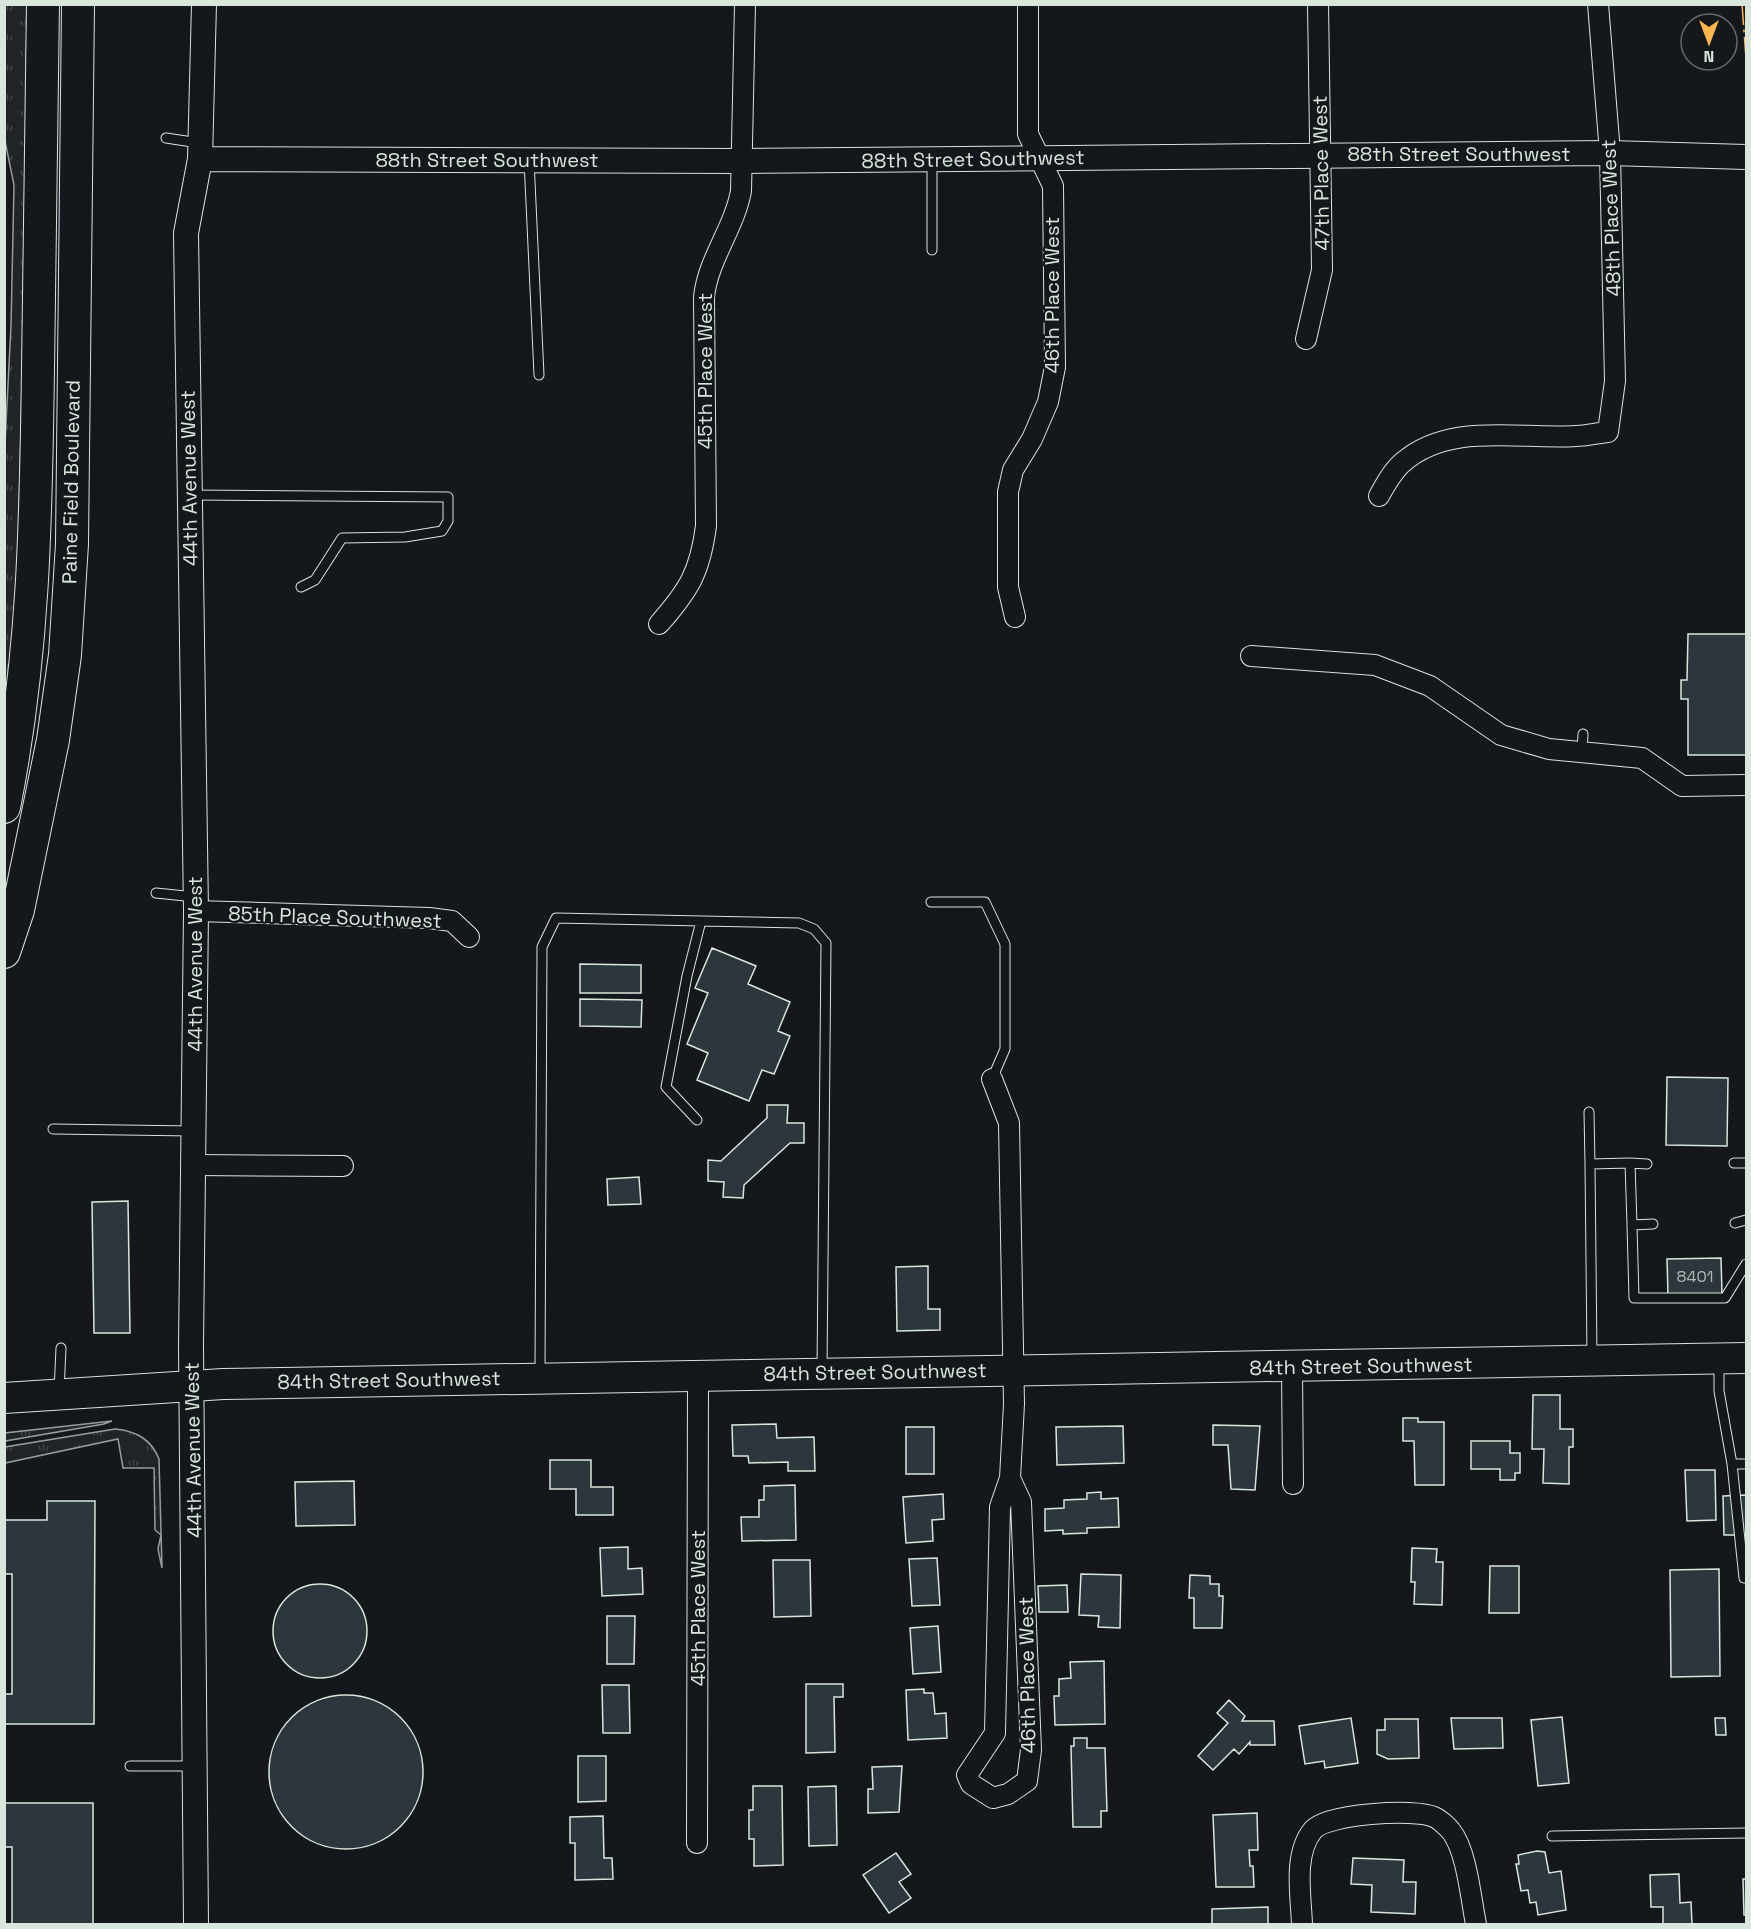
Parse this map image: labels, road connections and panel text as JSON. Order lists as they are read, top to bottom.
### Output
{
  "streets": {
    "highway": ["Paine Field Boulevard"],
    "main road": ["84th Street Southwest"],
    "street": [
      "88th Street Southwest",
      "47th Place West",
      "48th Place West",
      "46th Place West",
      "45th Place West",
      "44th Avenue West",
      "85th Place Southwest"
    ]
  },
  "crossings": [
    ["88th Street Southwest", "47th Place West"],
    ["88th Street Southwest", "48th Place West"],
    ["88th Street Southwest", "46th Place West"],
    ["88th Street Southwest", "45th Place West"],
    ["88th Street Southwest", "44th Avenue West"],
    ["46th Place West", "84th Street Southwest"],
    ["45th Place West", "84th Street Southwest"],
    ["44th Avenue West", "85th Place Southwest"],
    ["44th Avenue West", "84th Street Southwest"]
  ],
  "house_numbers": ["8401"],
  "north": "bottom"
}
